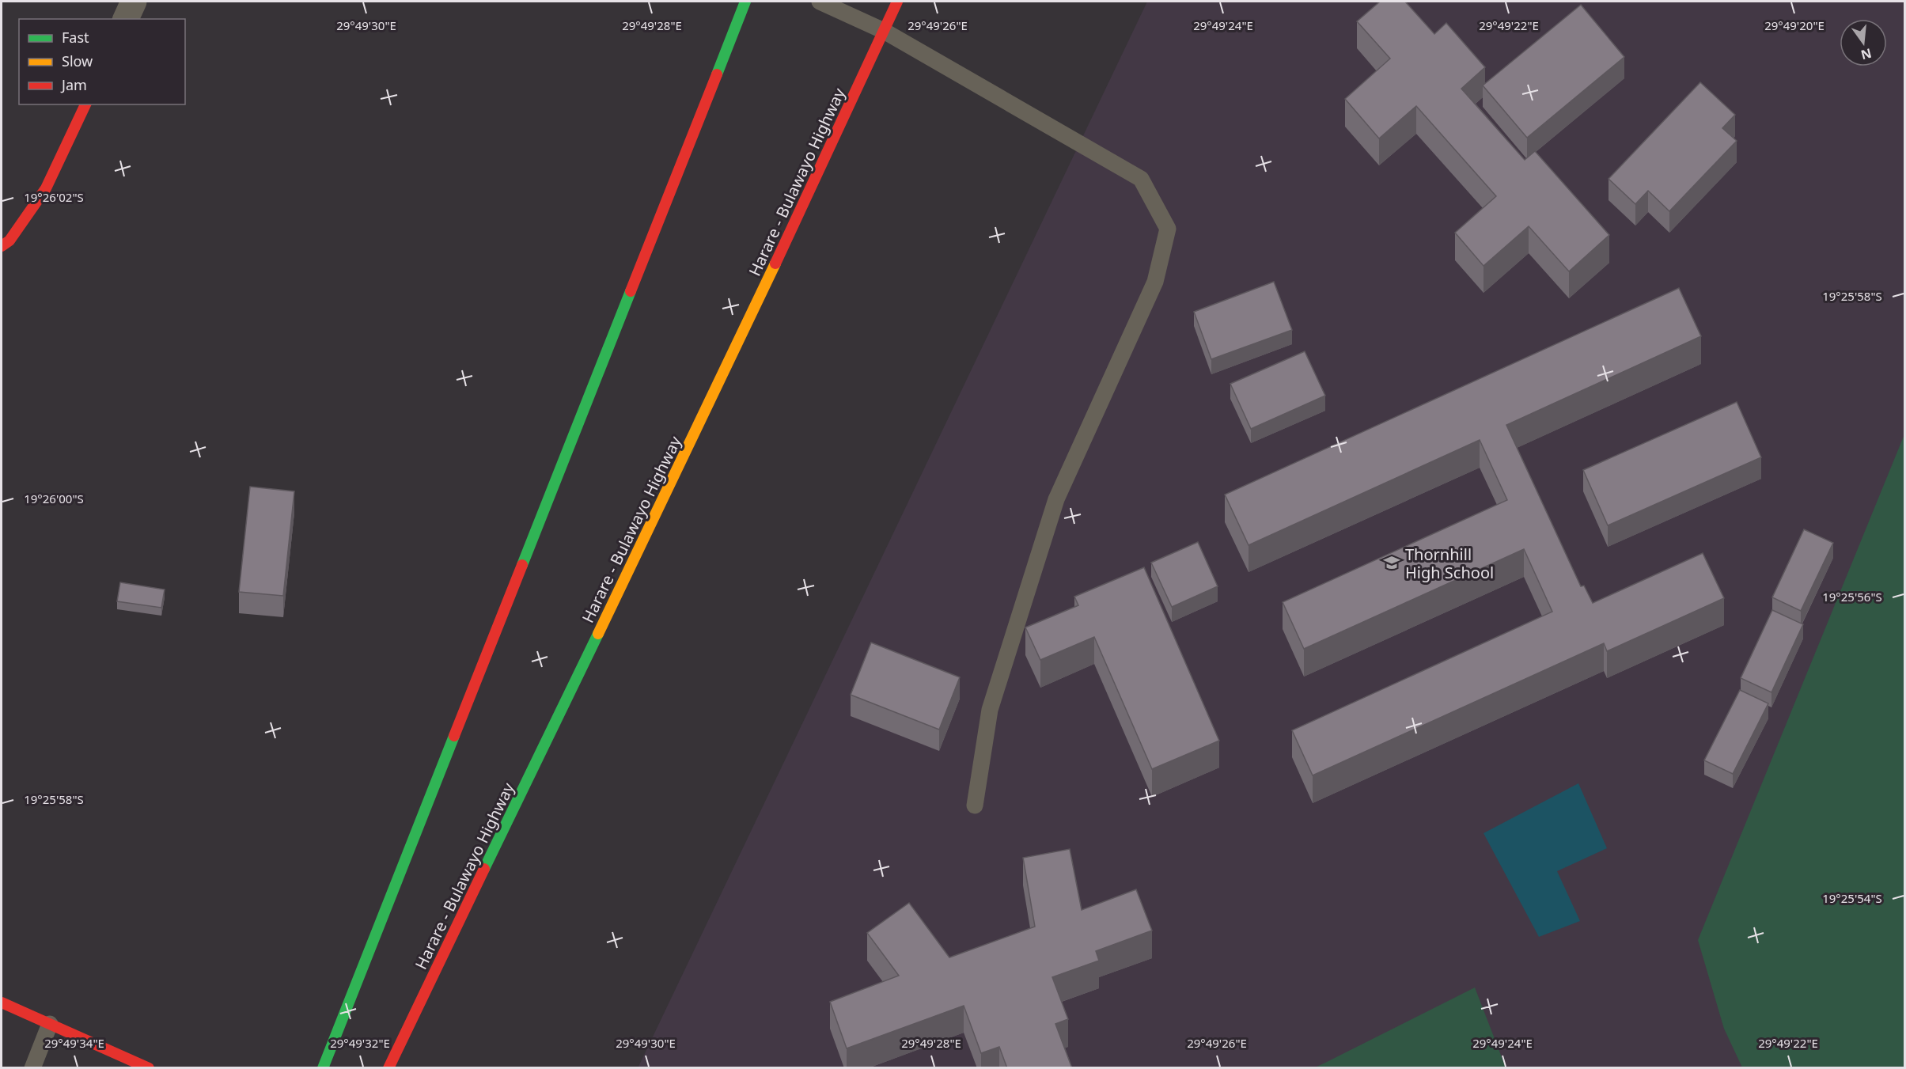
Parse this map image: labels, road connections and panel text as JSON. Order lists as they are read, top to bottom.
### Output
{
  "streets": {
    "main road": ["Harare - Bulawayo Highway"]
  },
  "places": {
    "school or university": ["Thornhill High School"]
  },
  "legend": ["Fast", "Slow", "Jam"],
  "north": "bottom",
  "coordinates": [
    "29°49'30\"E",
    "29°49'28\"E",
    "29°49'26\"E",
    "29°49'24\"E",
    "29°49'22\"E",
    "29°49'20\"E",
    "19°26'02\"S",
    "19°25'58\"S",
    "19°26'00\"S",
    "19°25'56\"S",
    "19°25'54\"S",
    "29°49'34\"E",
    "29°49'32\"E"
  ]
}
